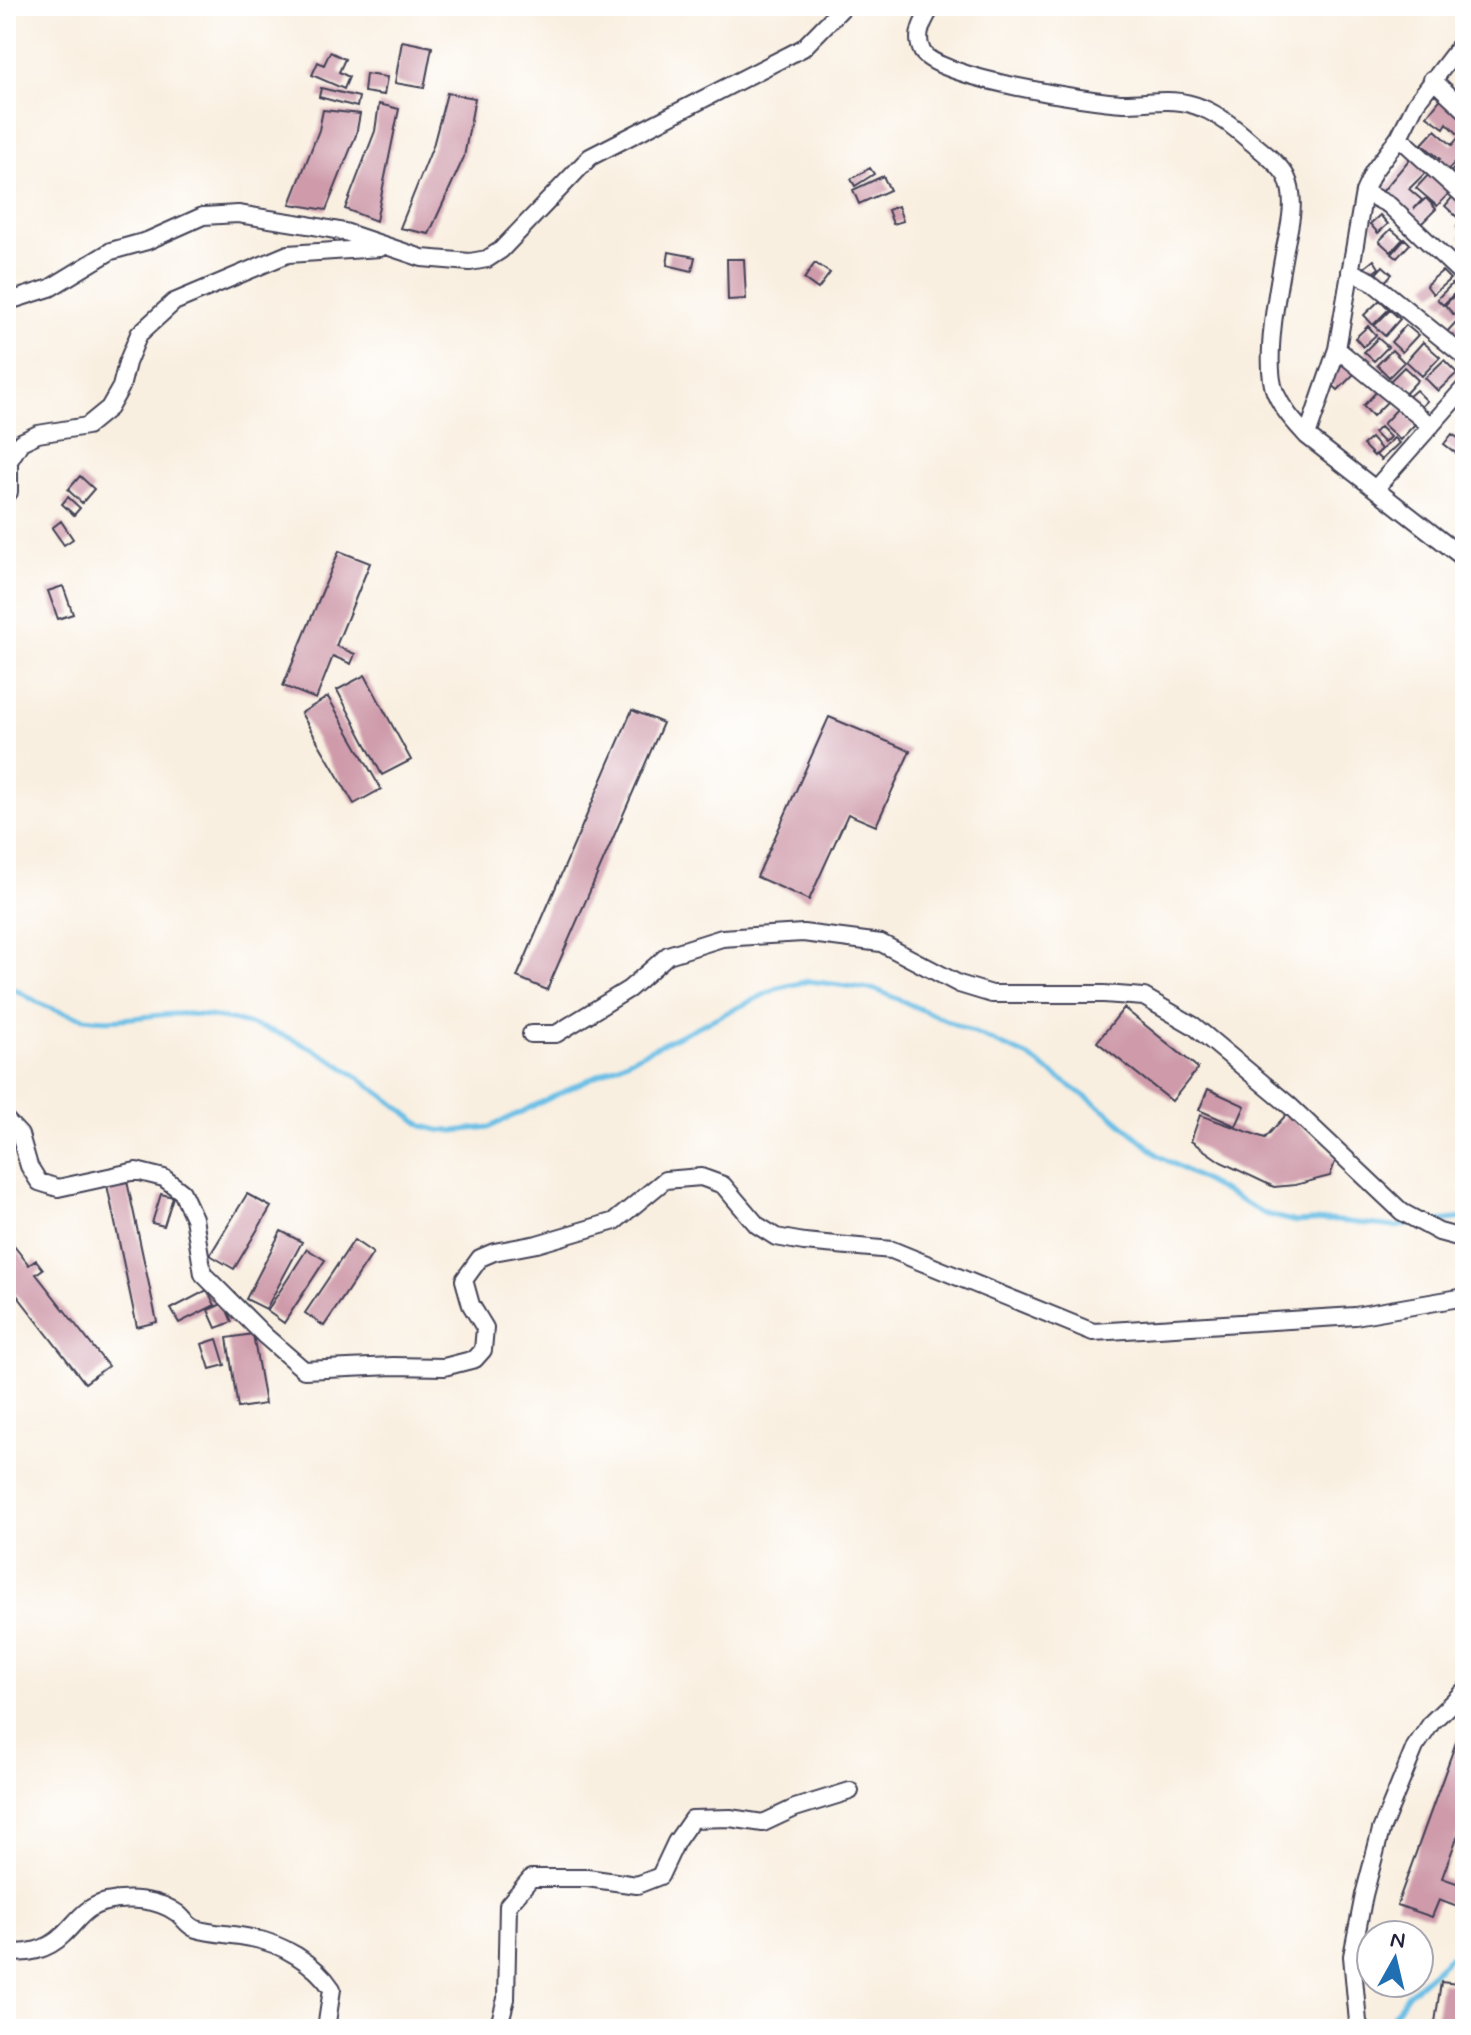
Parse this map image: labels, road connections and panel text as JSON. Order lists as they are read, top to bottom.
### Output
{
  "north": "top"
}
